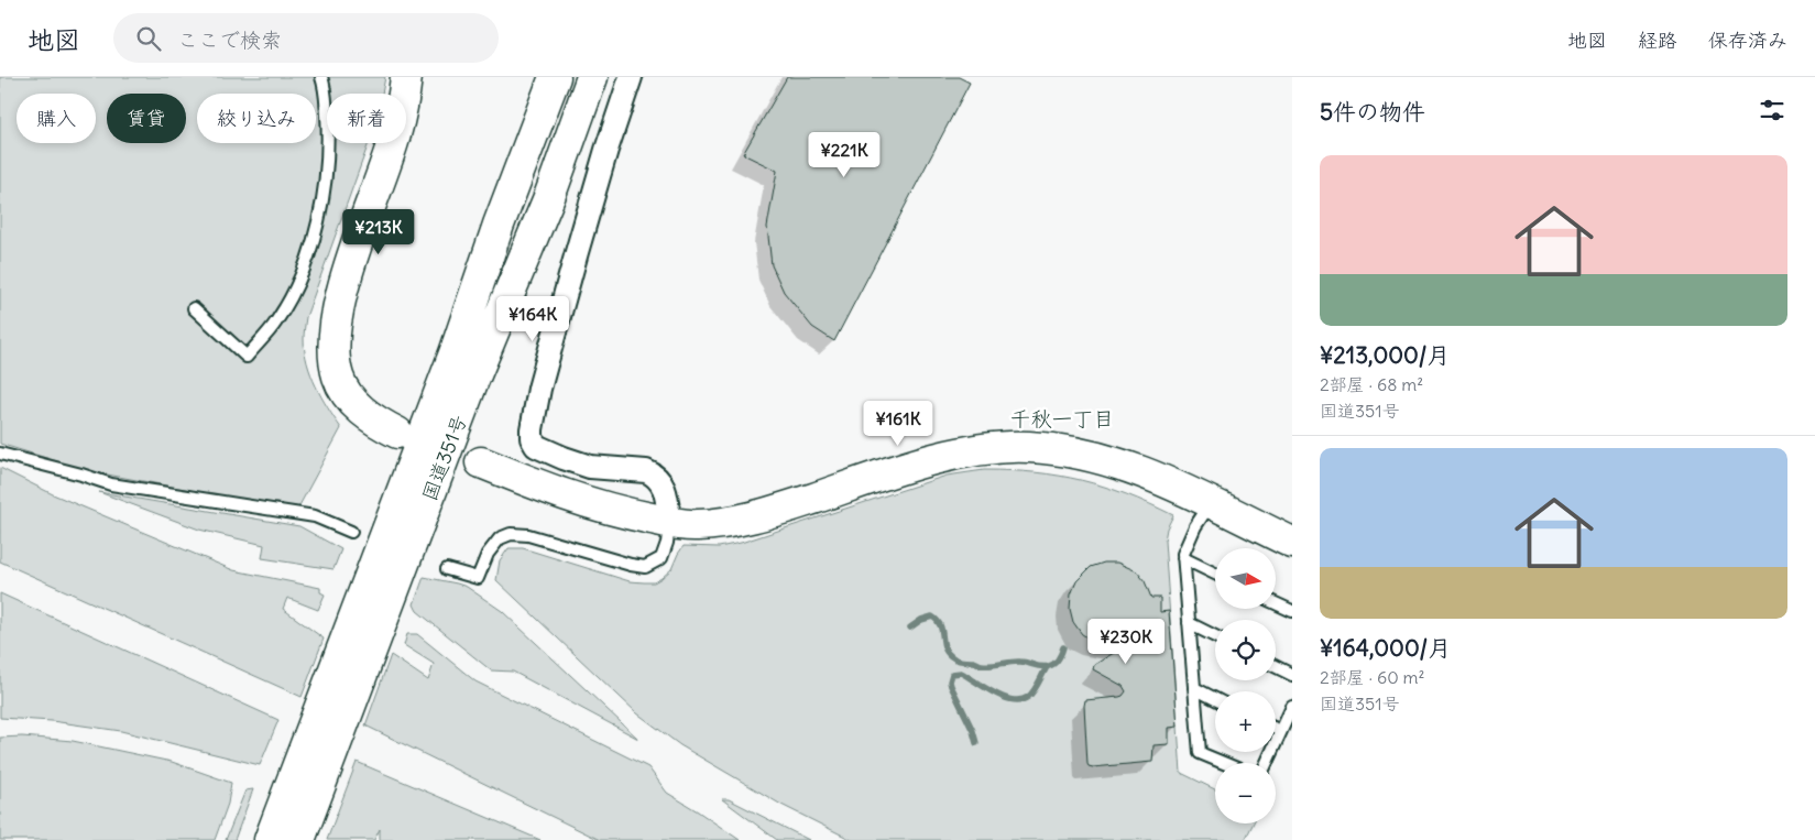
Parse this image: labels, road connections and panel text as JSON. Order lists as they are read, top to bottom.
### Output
{
  "streets": {
    "main road": ["国道351号"]
  },
  "districts": ["千秋一丁目"],
  "north": "right",
  "page": {
    "header": "地図",
    "search": "ここで検索",
    "nav": ["地図", "経路", "保存済み"],
    "heading": "5件の物件",
    "chip": [
      "購入",
      "賃貸",
      "絞り込み",
      "新着"
    ],
    "price": [
      "¥221K",
      "¥213K",
      "¥164K",
      "¥161K",
      "¥230K"
    ],
    "list": [
      {
        "name": "¥213,000/月",
        "note": "2部屋 · 68 m² · 国道351号"
      },
      {
        "name": "¥164,000/月",
        "note": "2部屋 · 60 m² · 国道351号"
      }
    ],
    "map_buttons": ["+", "−"]
  }
}
